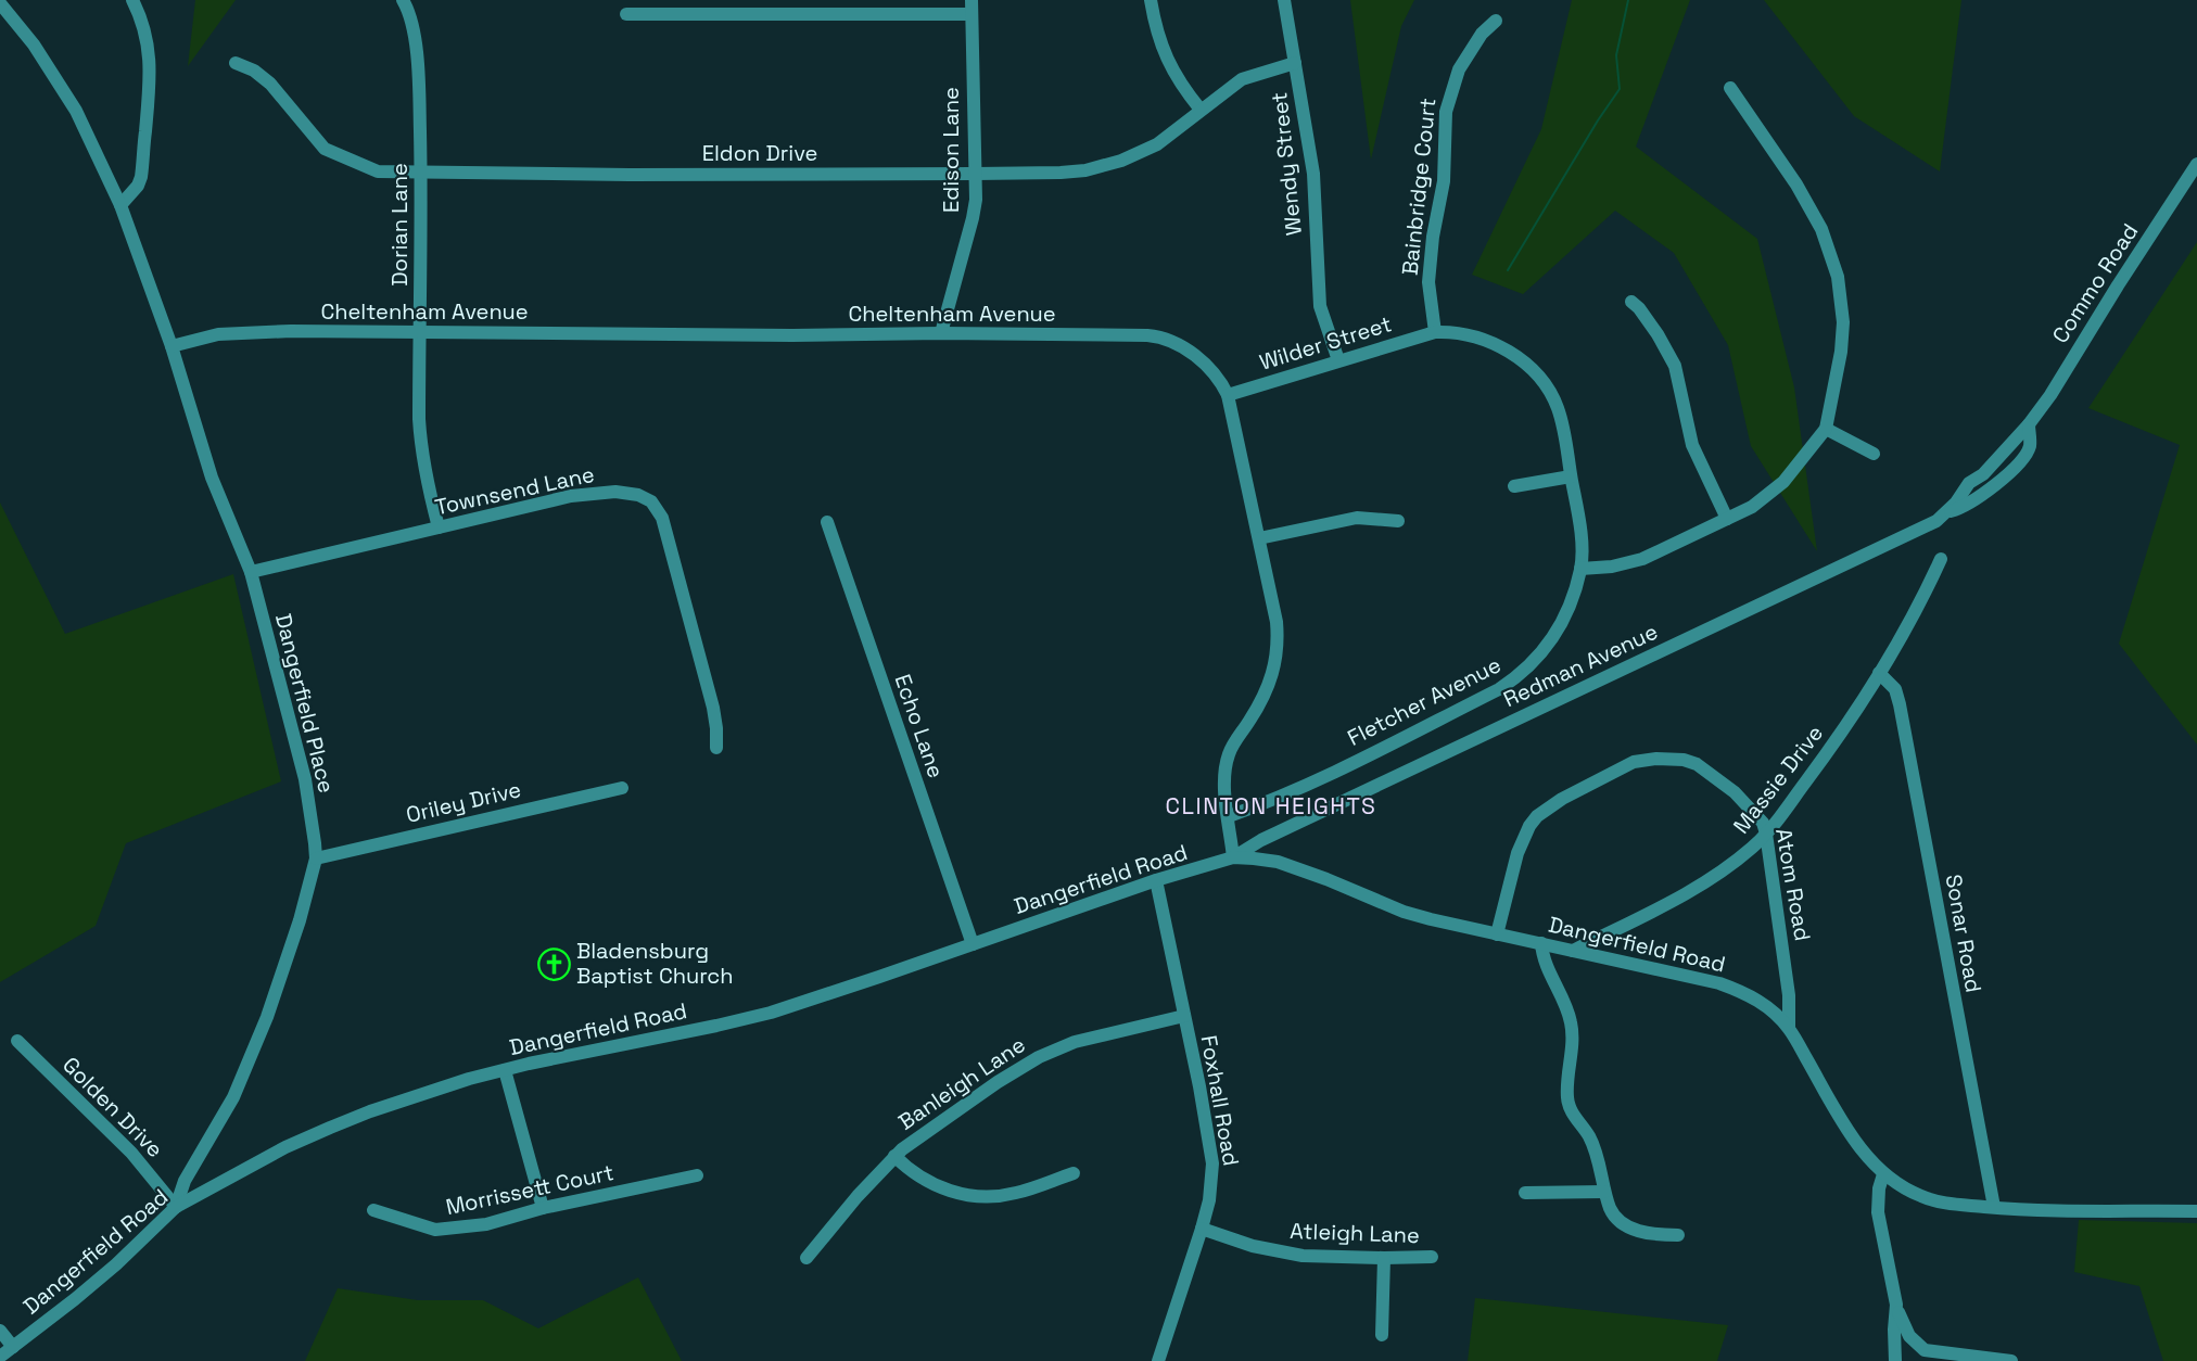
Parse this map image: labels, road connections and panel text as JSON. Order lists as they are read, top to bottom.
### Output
{
  "streets": {
    "street": [
      "Edison Lane",
      "Eldon Drive",
      "Wendy Street",
      "Bainbridge Court",
      "Dorian Lane",
      "Commo Road",
      "Cheltenham Avenue",
      "Wilder Street",
      "Townsend Lane",
      "Redman Avenue",
      "Fletcher Avenue",
      "Dangerfield Place",
      "Echo Lane",
      "Massie Drive",
      "Oriley Drive",
      "Dangerfield Road",
      "Atom Road",
      "Sonar Road",
      "Banleigh Lane",
      "Foxhall Road",
      "Golden Drive",
      "Morrissett Court",
      "Atleigh Lane"
    ]
  },
  "crossings": [
    ["Edison Lane", "Eldon Drive"],
    ["Edison Lane", "Cheltenham Avenue"],
    ["Eldon Drive", "Wendy Street"],
    ["Eldon Drive", "Dorian Lane"],
    ["Wendy Street", "Wilder Street"],
    ["Bainbridge Court", "Wilder Street"],
    ["Bainbridge Court", "Fletcher Avenue"],
    ["Dorian Lane", "Cheltenham Avenue"],
    ["Dorian Lane", "Townsend Lane"],
    ["Commo Road", "Redman Avenue"],
    ["Cheltenham Avenue", "Wilder Street"],
    ["Cheltenham Avenue", "Redman Avenue"],
    ["Cheltenham Avenue", "Fletcher Avenue"],
    ["Cheltenham Avenue", "Dangerfield Place"],
    ["Cheltenham Avenue", "Dangerfield Road"],
    ["Wilder Street", "Fletcher Avenue"],
    ["Townsend Lane", "Dangerfield Place"],
    ["Redman Avenue", "Dangerfield Road"],
    ["Dangerfield Place", "Oriley Drive"],
    ["Dangerfield Place", "Dangerfield Road"],
    ["Dangerfield Place", "Golden Drive"],
    ["Echo Lane", "Dangerfield Road"],
    ["Massie Drive", "Dangerfield Road"],
    ["Massie Drive", "Atom Road"],
    ["Massie Drive", "Sonar Road"],
    ["Dangerfield Road", "Atom Road"],
    ["Dangerfield Road", "Sonar Road"],
    ["Dangerfield Road", "Foxhall Road"],
    ["Dangerfield Road", "Golden Drive"],
    ["Banleigh Lane", "Foxhall Road"],
    ["Foxhall Road", "Atleigh Lane"]
  ],
  "districts": ["CLINTON HEIGHTS"],
  "places": {
    "church": ["Bladensburg Baptist Church"]
  }
}
